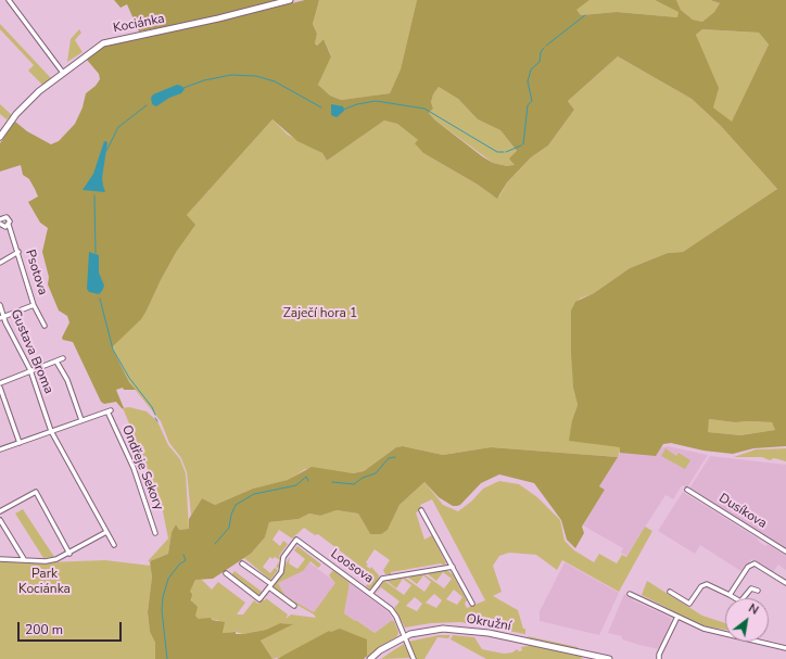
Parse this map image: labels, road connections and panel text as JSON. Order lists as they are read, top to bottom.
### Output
{
  "streets": {
    "street": [
      "Kociánka",
      "Psotova",
      "Gustava Broma",
      "Ondřeje Sekory",
      "Dusíkova",
      "Loosova",
      "Okružní"
    ]
  },
  "crossings": [
    ["Loosova", "Okružní"]
  ],
  "parks": ["Zaječí hora 1", "Park Kociánka"],
  "scale_bar": "200 m",
  "north": "top right"
}
